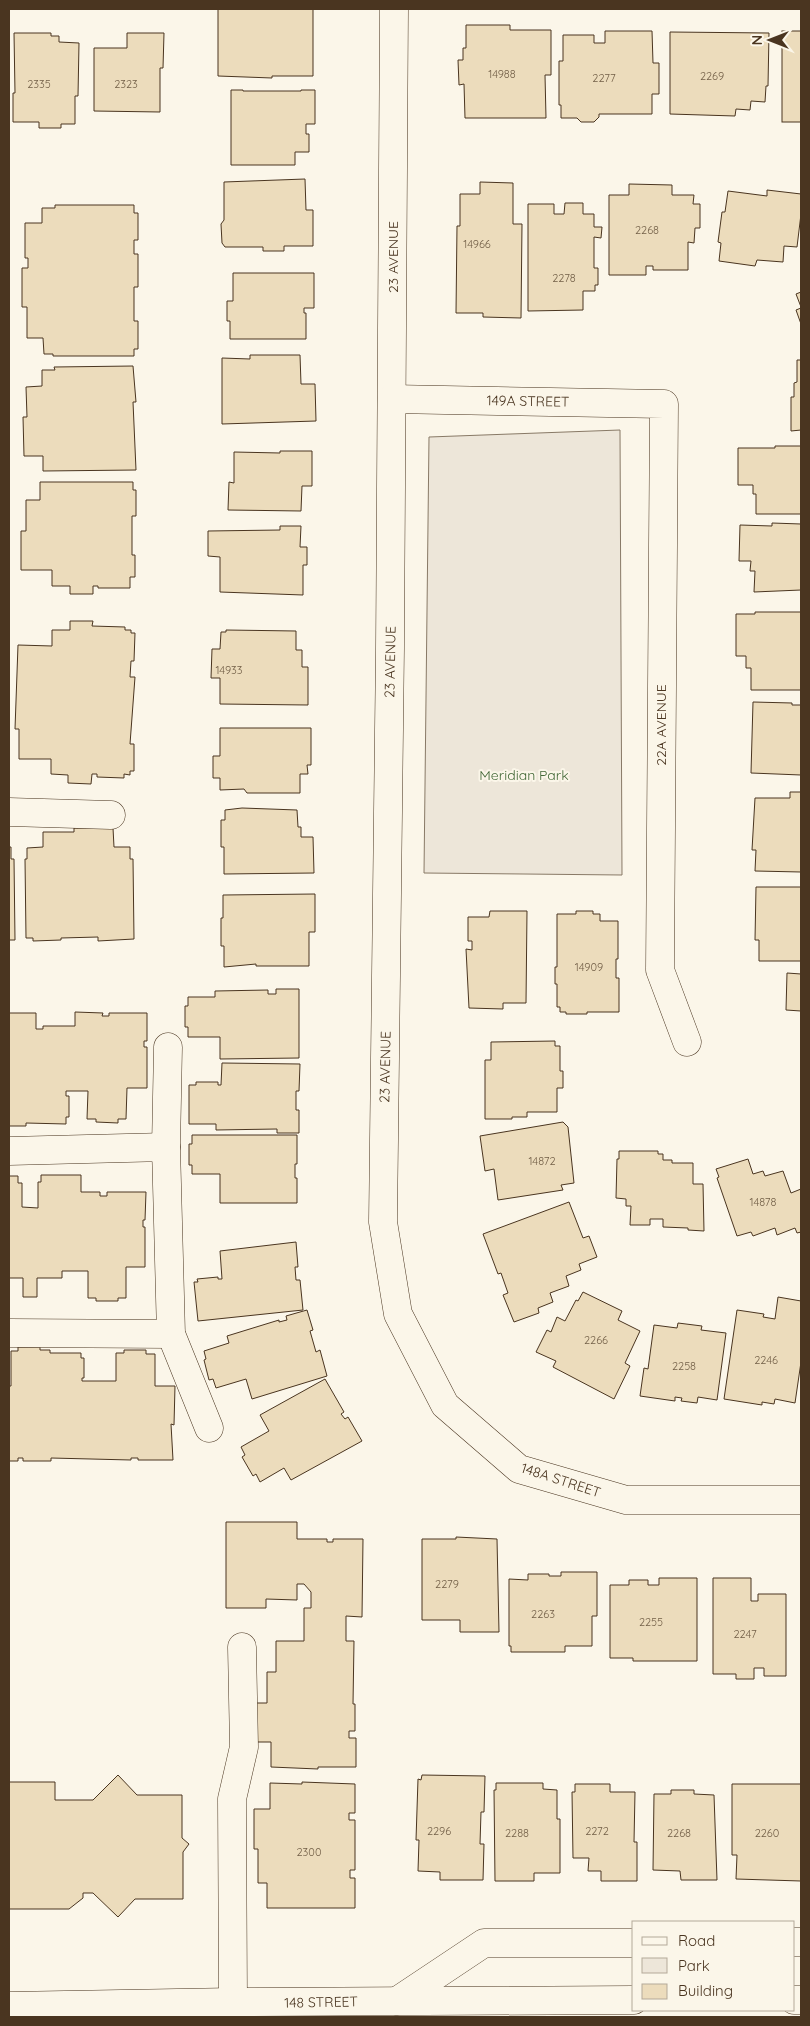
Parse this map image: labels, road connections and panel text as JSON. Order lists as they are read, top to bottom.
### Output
{
  "streets": {
    "street": [
      "23 AVENUE",
      "149A STREET",
      "22A AVENUE",
      "148A STREET",
      "148 STREET"
    ]
  },
  "crossings": [
    ["23 AVENUE", "149A STREET"],
    ["23 AVENUE", "148A STREET"],
    ["149A STREET", "22A AVENUE"]
  ],
  "parks": ["Meridian Park"],
  "house_numbers": [
    "14988",
    "2269",
    "2277",
    "2335",
    "2323",
    "2268",
    "14966",
    "2278",
    "14933",
    "14909",
    "14872",
    "14878",
    "2266",
    "2246",
    "2258",
    "2279",
    "2263",
    "2255",
    "2247",
    "2296",
    "2272",
    "2288",
    "2268",
    "2260",
    "2300"
  ],
  "legend": ["Road", "Park", "Building"],
  "north": "left"
}
